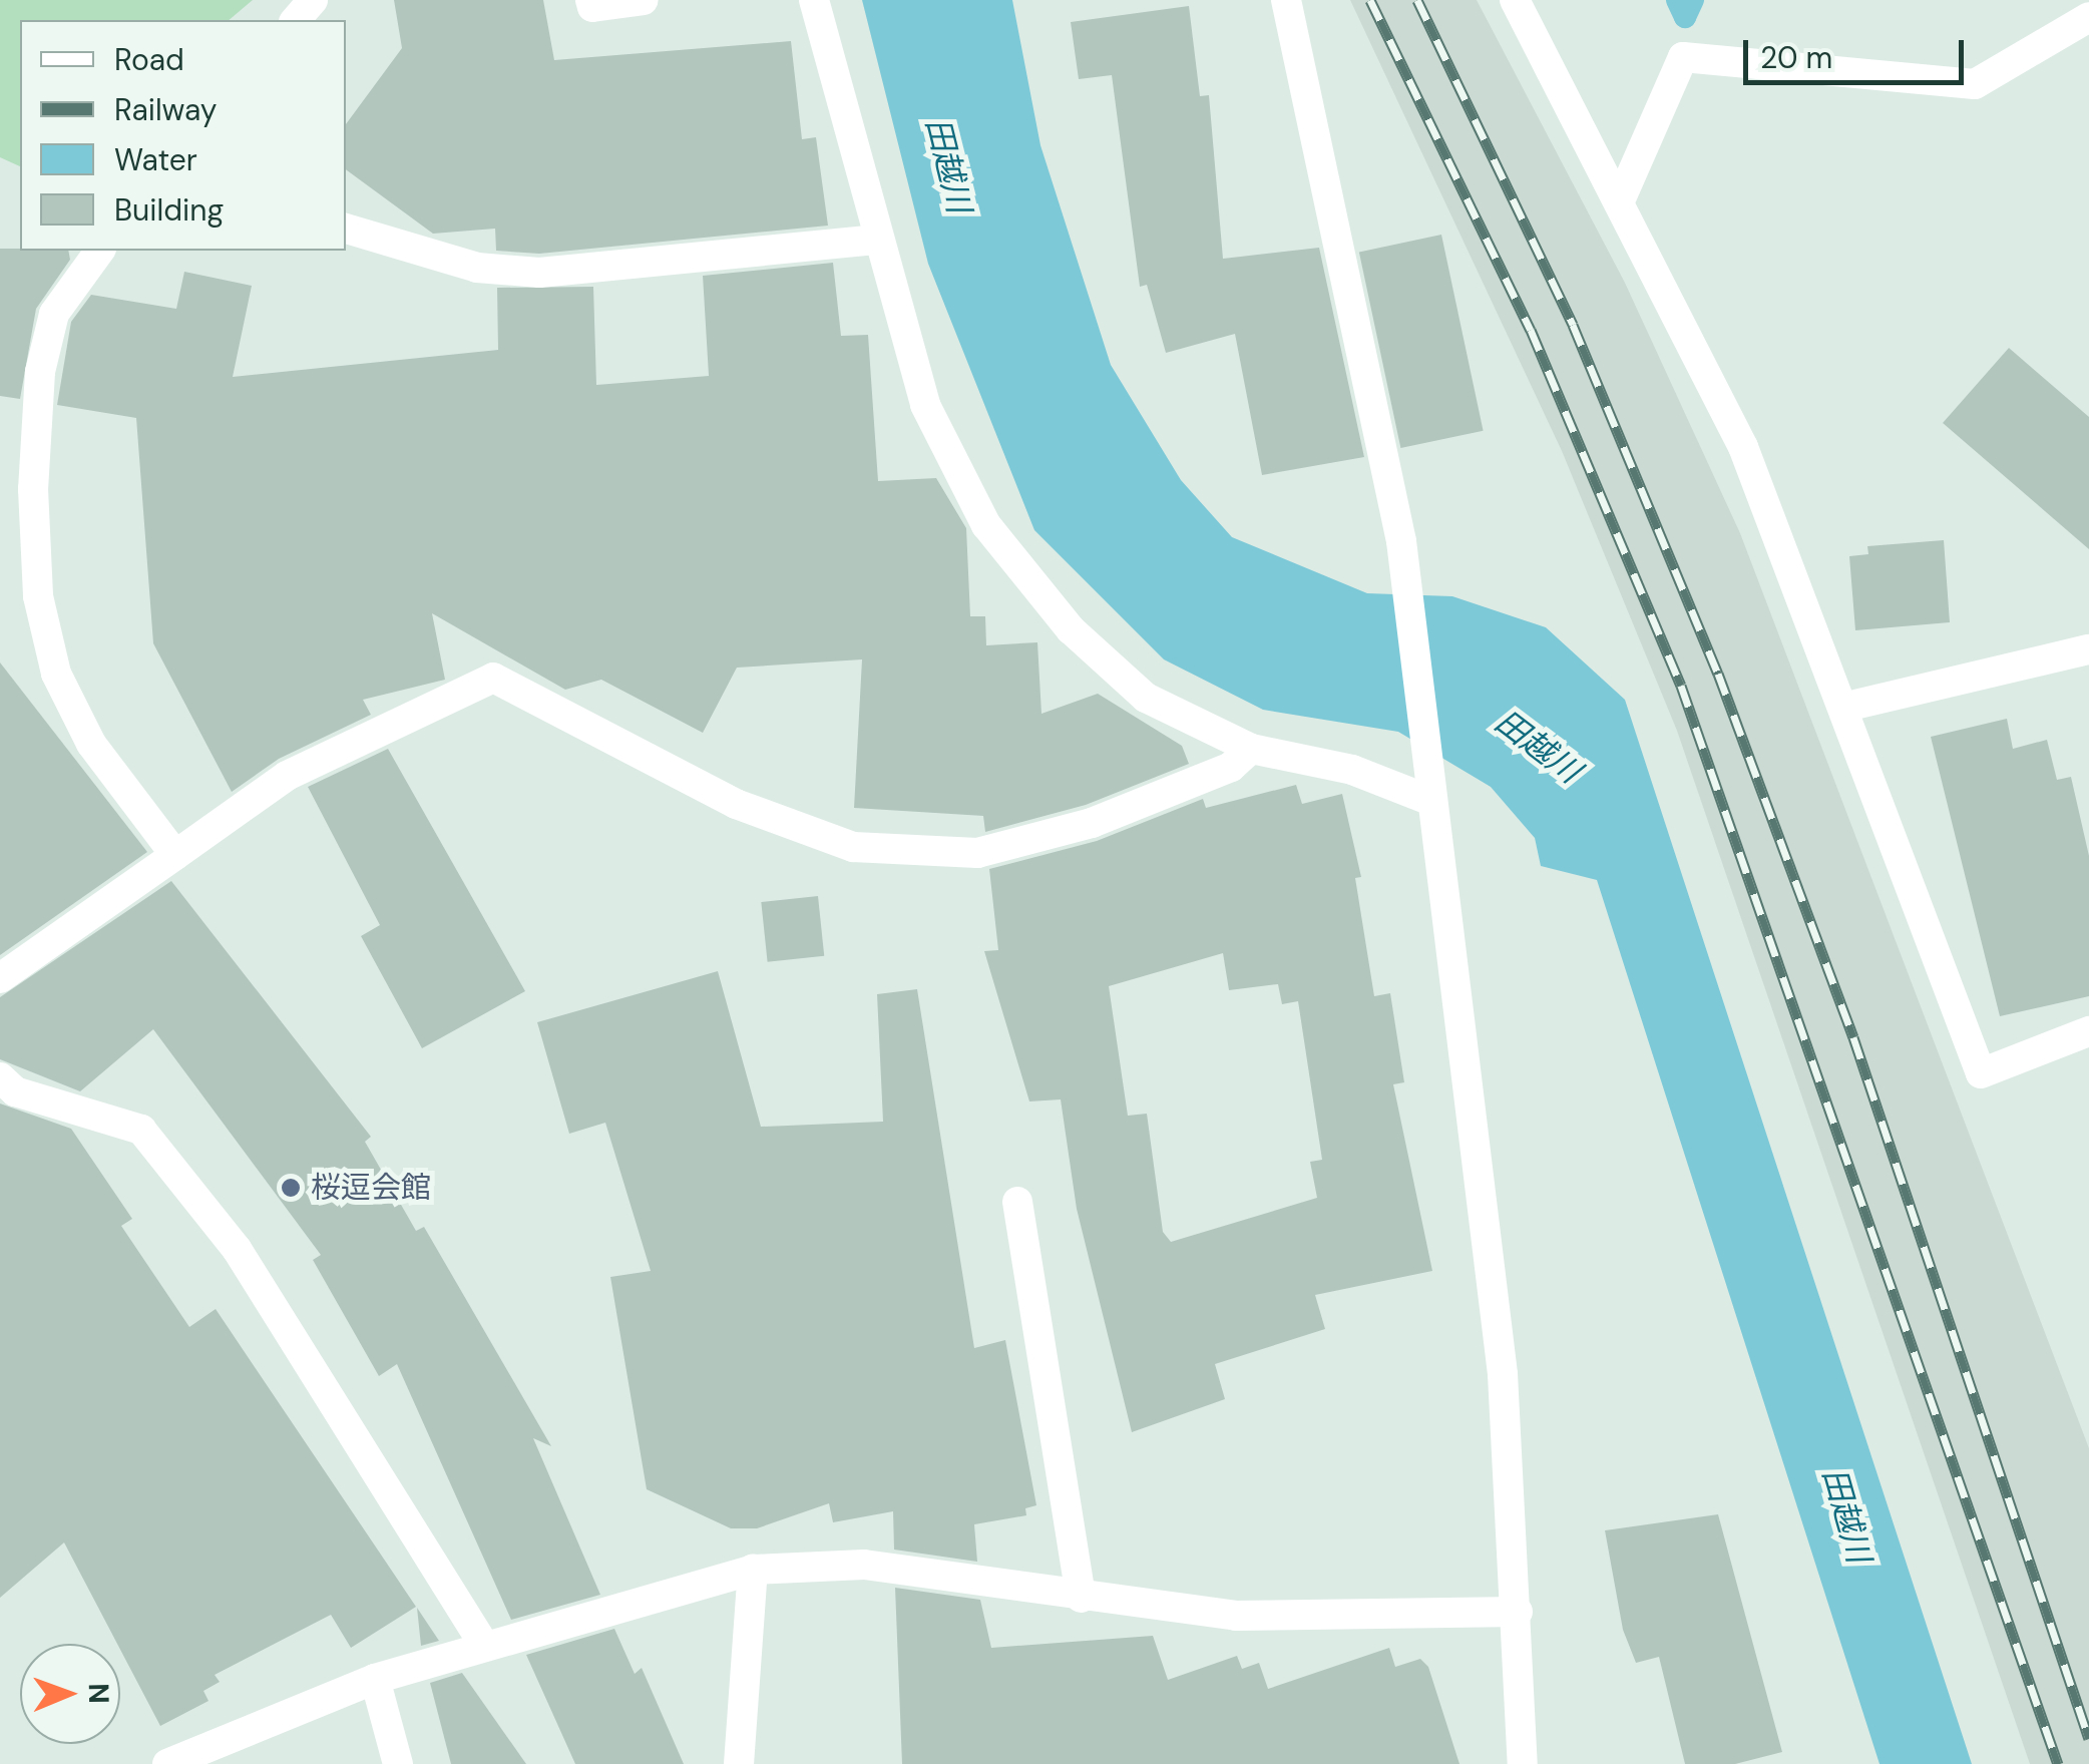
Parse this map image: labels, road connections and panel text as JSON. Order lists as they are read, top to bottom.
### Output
{
  "water": ["田越川"],
  "places": ["桜逗会館"],
  "legend": [
    "Road",
    "Railway",
    "Water",
    "Building"
  ],
  "scale_bar": "20 m",
  "north": "right"
}
